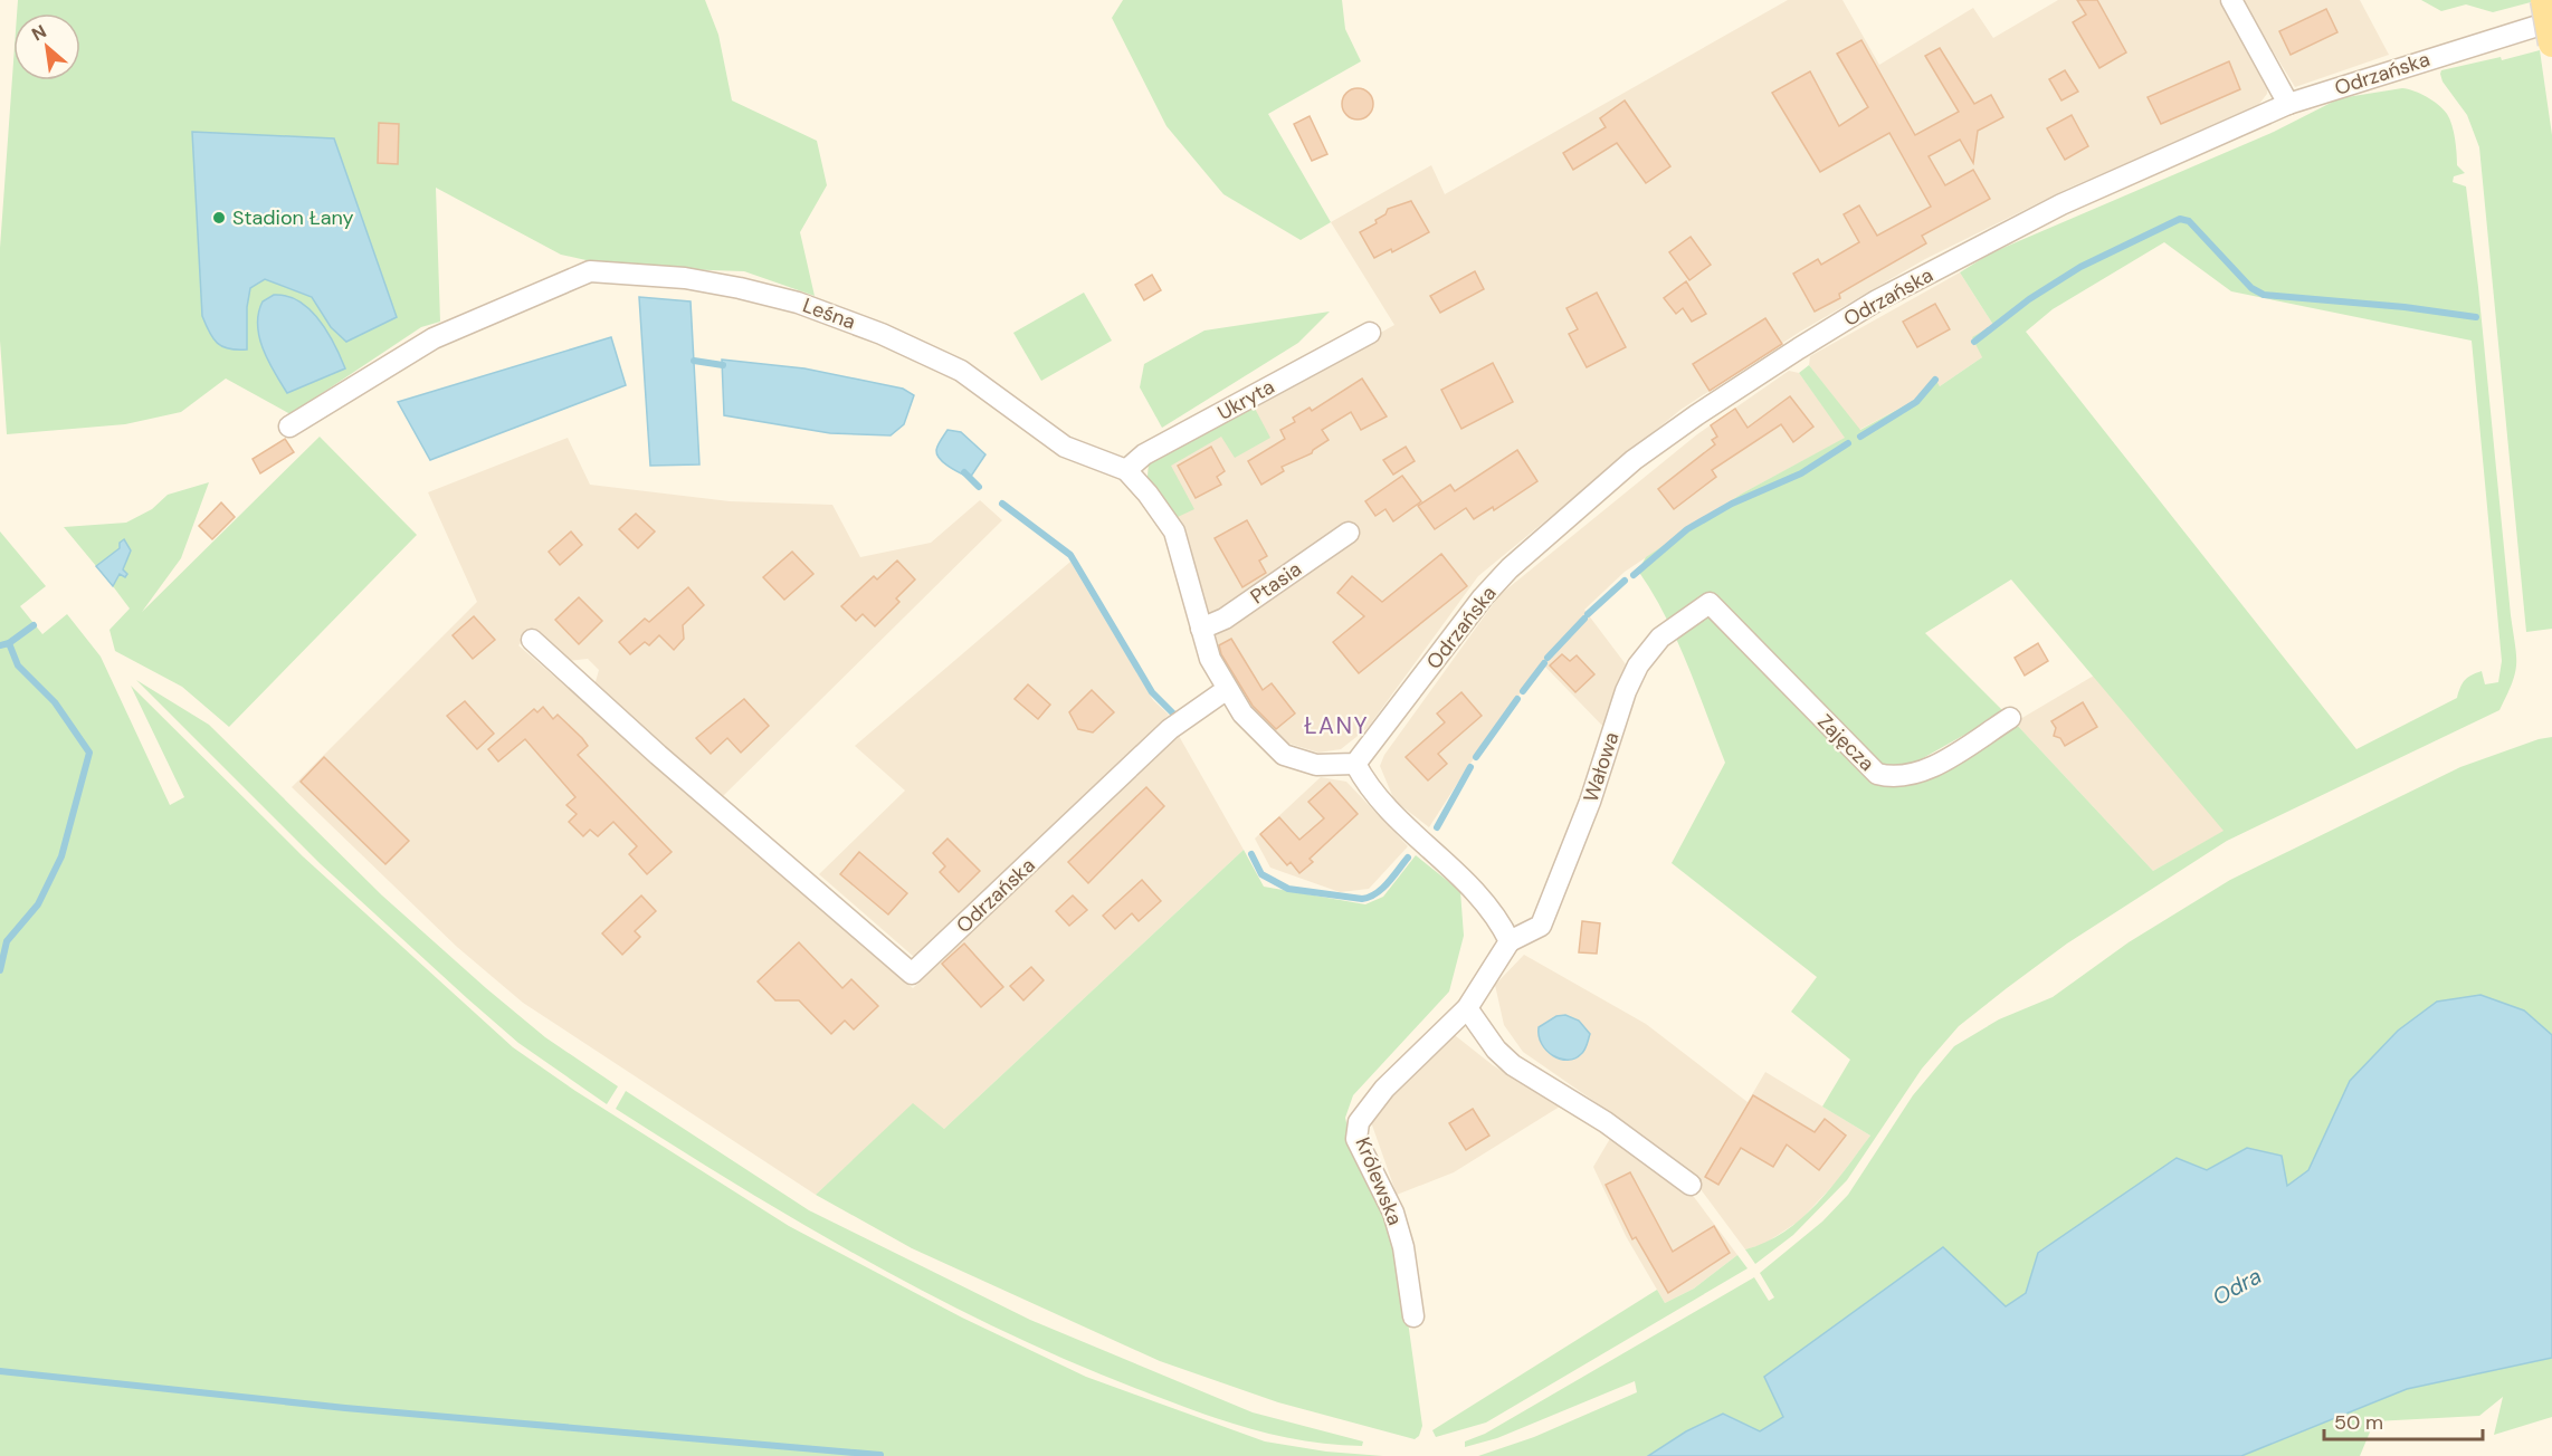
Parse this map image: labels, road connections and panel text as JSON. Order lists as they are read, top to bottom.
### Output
{
  "streets": {
    "street": [
      "Odrzańska",
      "Leśna",
      "Ukryta",
      "Ptasia",
      "Zajęcza",
      "Wałowa",
      "Królewska"
    ]
  },
  "crossings": [
    ["Odrzańska", "Leśna"],
    ["Leśna", "Ukryta"],
    ["Leśna", "Ptasia"],
    ["Zajęcza", "Wałowa"],
    ["Wałowa", "Królewska"]
  ],
  "districts": ["ŁANY"],
  "water": ["Odra"],
  "places": ["Stadion Łany"],
  "scale_bar": "50 m",
  "north": "top left"
}
